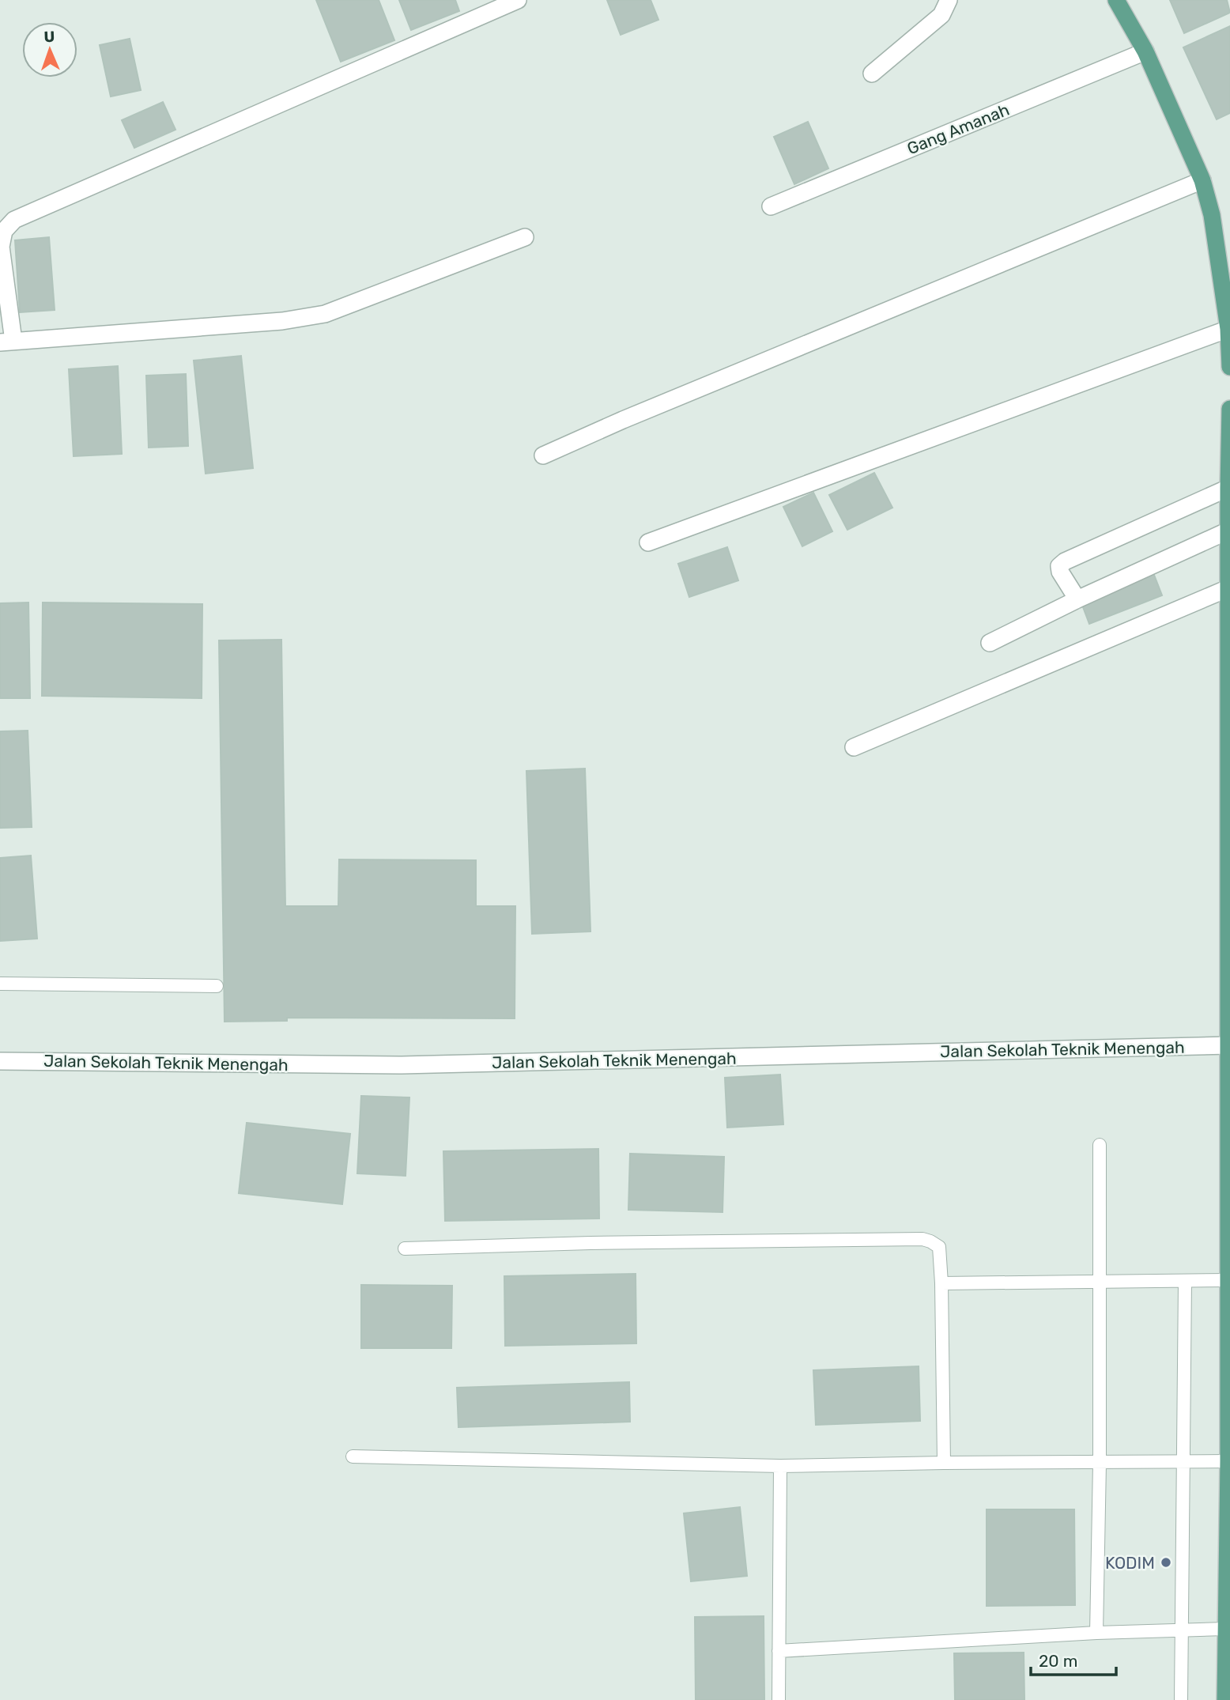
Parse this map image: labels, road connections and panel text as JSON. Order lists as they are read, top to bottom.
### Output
{
  "streets": {
    "street": ["Gang Amanah", "Jalan Sekolah Teknik Menengah"]
  },
  "places": ["KODIM"],
  "scale_bar": "20 m",
  "north": "top"
}
